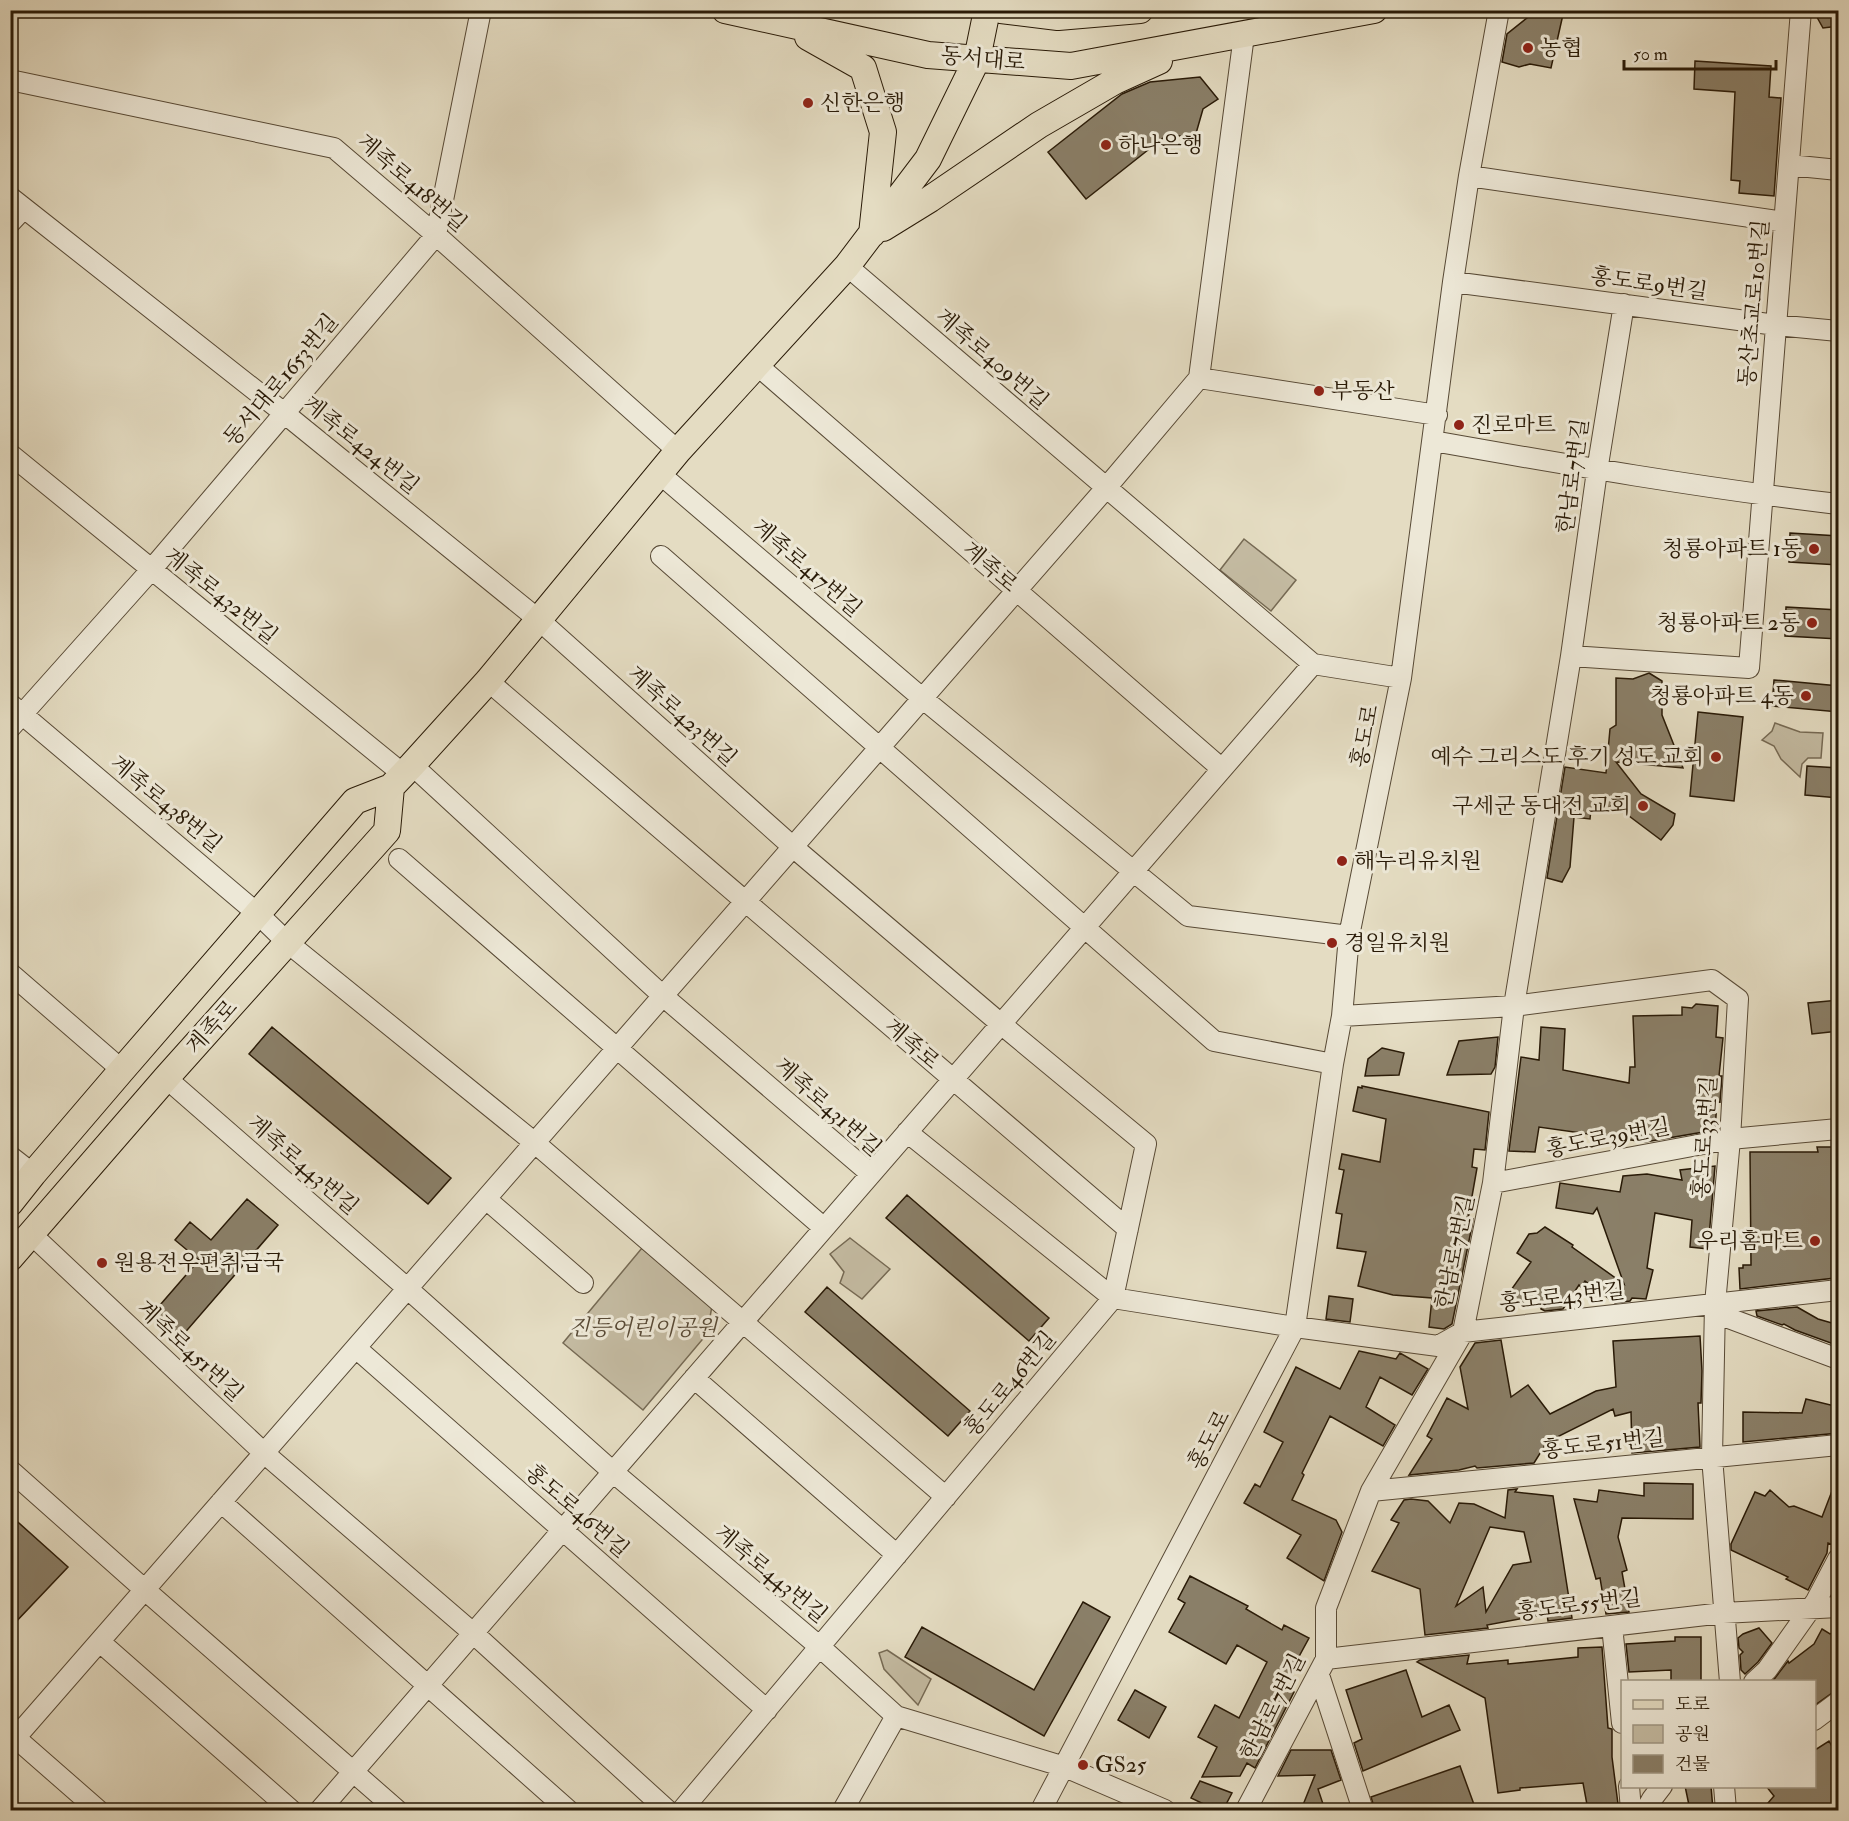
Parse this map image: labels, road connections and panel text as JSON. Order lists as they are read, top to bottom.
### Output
{
  "streets": {
    "main road": ["동서대로", "계족로"],
    "street": [
      "계족로418번길",
      "홍도로9번길",
      "동산초교로10번길",
      "계족로409번길",
      "동서대로1653번길",
      "계족로424번길",
      "한남로7번길",
      "계족로417번길",
      "계족로432번길",
      "계족로423번길",
      "홍도로",
      "계족로438번길",
      "계족로431번길",
      "홍도로33번길",
      "홍도로39번길",
      "계족로443번길",
      "홍도로43번길",
      "계족로451번길",
      "홍도로46번길",
      "홍도로51번길",
      "홍도로55번길"
    ]
  },
  "crossings": [
    ["동서대로", "계족로"],
    ["계족로418번길", "동서대로1653번길"],
    ["계족로418번길", "계족로"],
    ["홍도로9번길", "동산초교로10번길"],
    ["홍도로9번길", "한남로7번길"],
    ["홍도로9번길", "홍도로"],
    ["동산초교로10번길", "한남로7번길"],
    ["계족로409번길", "계족로"],
    ["동서대로1653번길", "계족로424번길"],
    ["동서대로1653번길", "계족로432번길"],
    ["동서대로1653번길", "계족로438번길"],
    ["계족로424번길", "계족로"],
    ["계족로424번길", "계족로423번길"],
    ["한남로7번길", "홍도로33번길"],
    ["한남로7번길", "홍도로39번길"],
    ["한남로7번길", "홍도로43번길"],
    ["한남로7번길", "홍도로51번길"],
    ["한남로7번길", "홍도로55번길"],
    ["계족로", "계족로417번길"],
    ["계족로", "계족로432번길"],
    ["계족로", "계족로423번길"],
    ["계족로", "계족로438번길"],
    ["계족로", "계족로431번길"],
    ["계족로", "계족로443번길"],
    ["계족로", "계족로451번길"],
    ["계족로417번길", "홍도로"],
    ["계족로432번길", "계족로431번길"],
    ["계족로423번길", "홍도로46번길"],
    ["홍도로", "홍도로33번길"],
    ["홍도로", "계족로443번길"],
    ["홍도로", "홍도로43번길"],
    ["계족로438번길", "계족로431번길"],
    ["계족로438번길", "홍도로46번길"],
    ["계족로431번길", "계족로443번길"],
    ["홍도로33번길", "홍도로39번길"],
    ["홍도로33번길", "홍도로43번길"],
    ["홍도로33번길", "홍도로51번길"],
    ["홍도로33번길", "홍도로55번길"],
    ["계족로443번길", "홍도로46번길"]
  ],
  "parks": ["진등어린이공원"],
  "places": [
    "농협",
    "신한은행",
    "하나은행",
    "부동산",
    "진로마트",
    "청룡아파트 1동",
    "청룡아파트 2동",
    "청룡아파트 4동",
    "예수 그리스도 후기 성도 교회",
    "구세군 동대전 교회",
    "해누리유치원",
    "경일유치원",
    "우리홈마트",
    "원용전우편취급국",
    "GS25"
  ],
  "legend": ["도로", "공원", "건물"],
  "scale_bar": "50 m"
}
